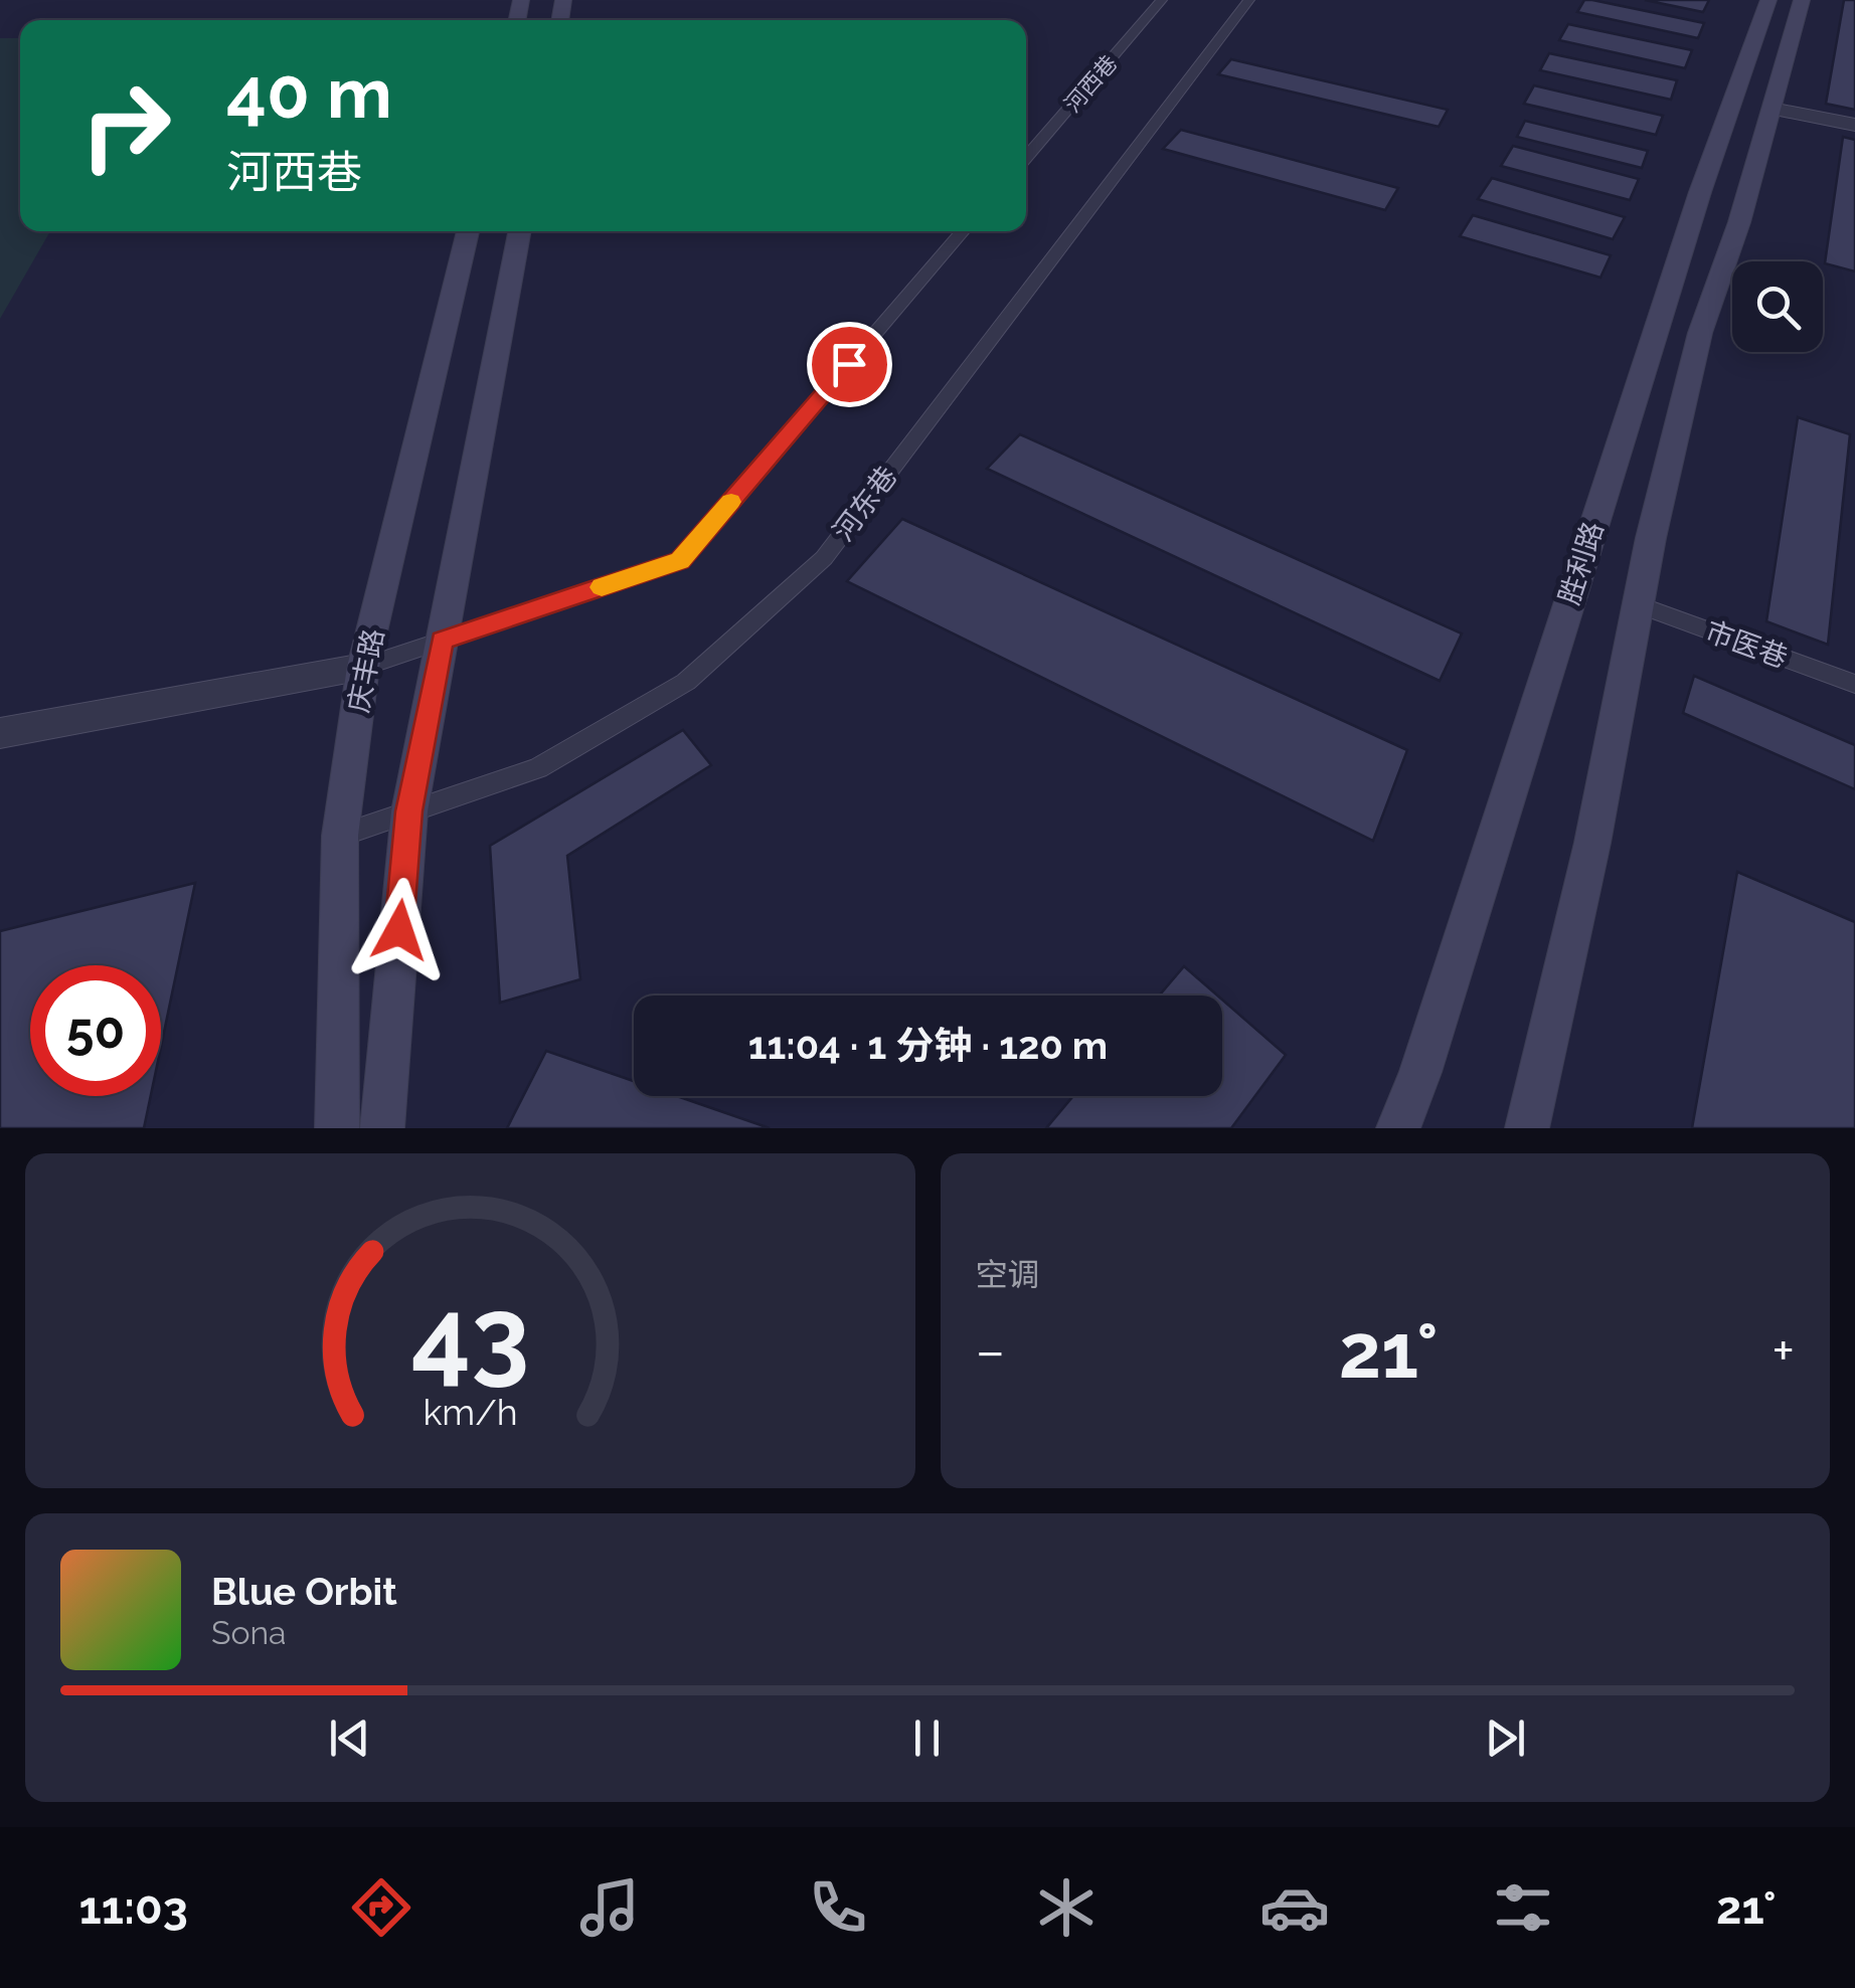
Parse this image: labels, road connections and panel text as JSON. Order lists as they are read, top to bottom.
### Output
{
  "streets": {
    "main road": ["胜利路", "庆丰路"],
    "lane": ["河西巷", "河东巷", "市医巷"]
  },
  "crossings": [
    ["河东巷", "庆丰路"],
    ["胜利路", "市医巷"]
  ],
  "page": {
    "turn": ["40 m", "河西巷"],
    "limit": "50",
    "trip": "11:04 · 1 分钟 · 120 m",
    "tile": "空调",
    "heat": ["−", "21°", "+"],
    "song": ["Blue Orbit", "Sona"],
    "tabs": ["11:03", "21°"],
    "gauge": ["43", "km/h"]
  }
}
